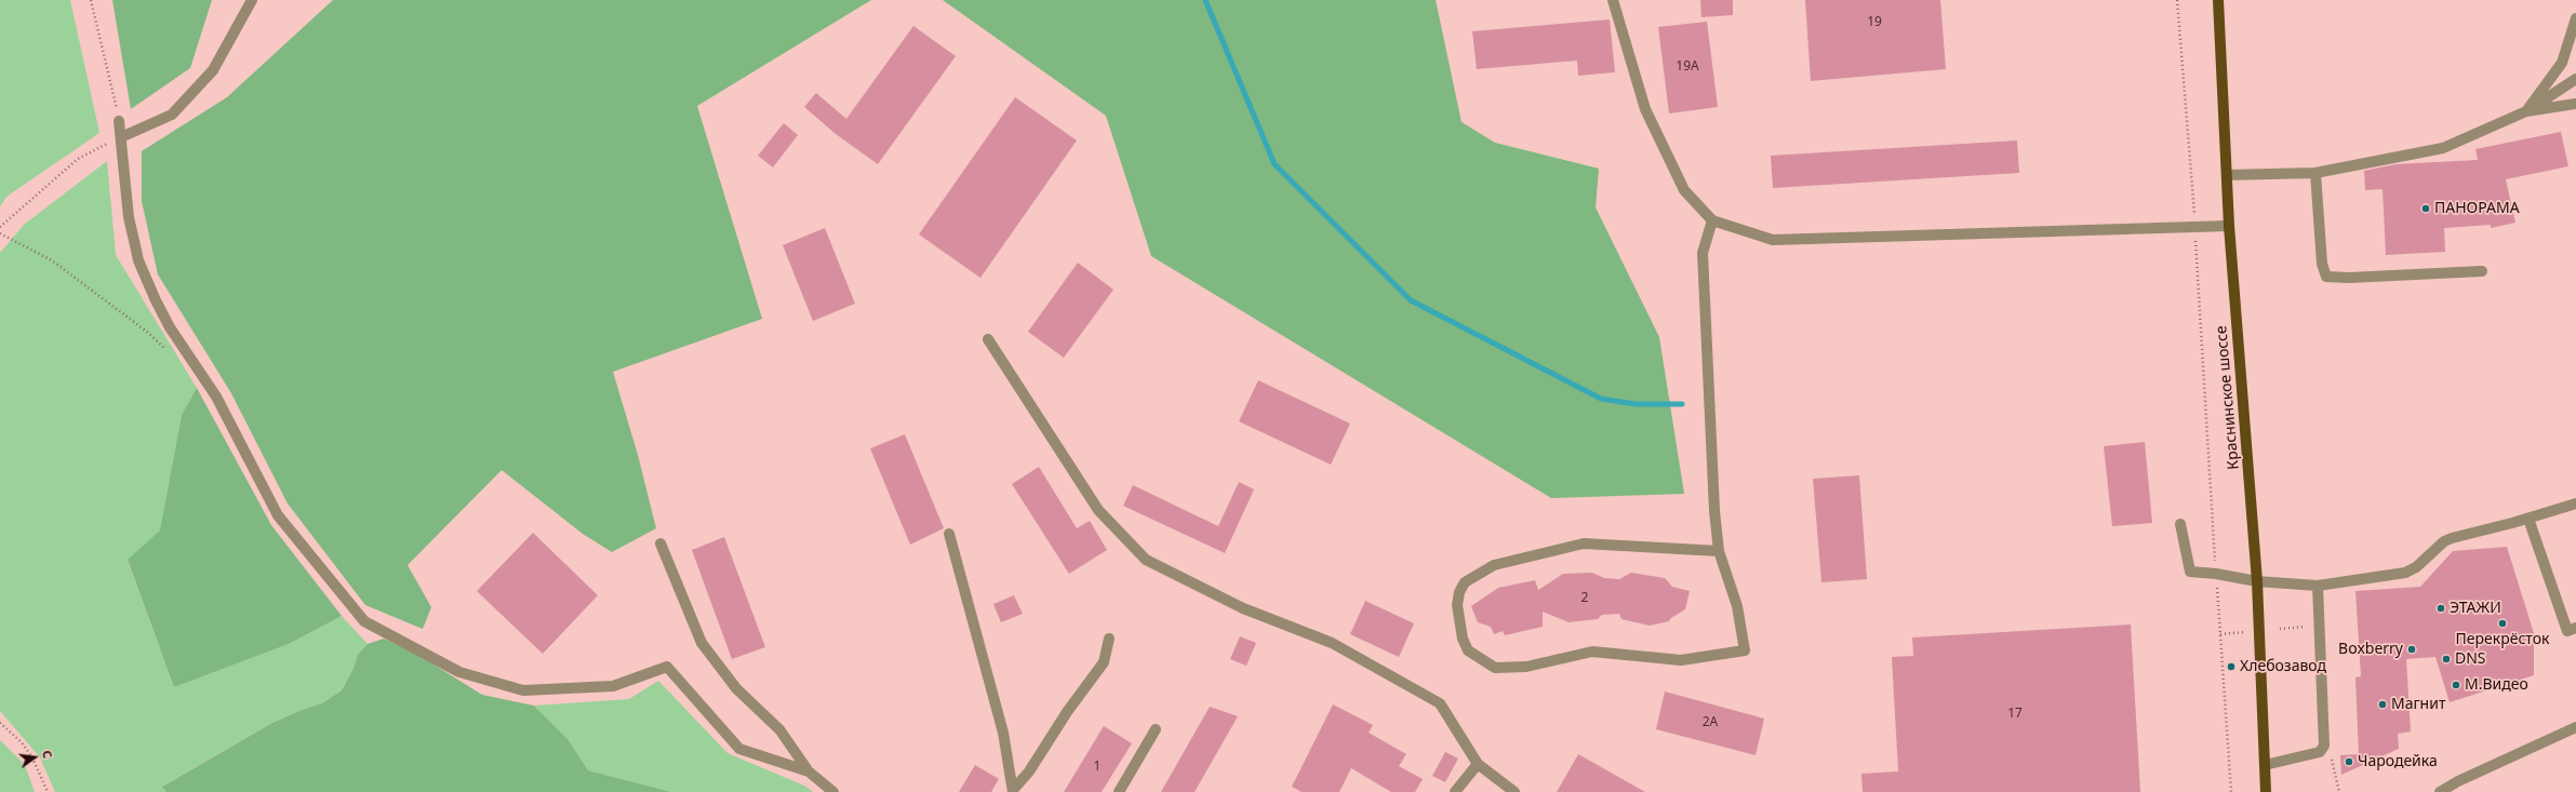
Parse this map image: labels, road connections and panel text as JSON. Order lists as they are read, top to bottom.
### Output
{
  "streets": {
    "main road": ["Краснинское шоссе"]
  },
  "places": [
    "ПАНОРАМА",
    "ЭТАЖИ",
    "Перекрёсток",
    "Boxberry",
    "DNS",
    "Хлебозавод",
    "М.Видео",
    "Магнит",
    "Чародейка"
  ],
  "house_numbers": [
    "19",
    "19А",
    "2",
    "17",
    "2А",
    "1"
  ],
  "north": "right"
}
